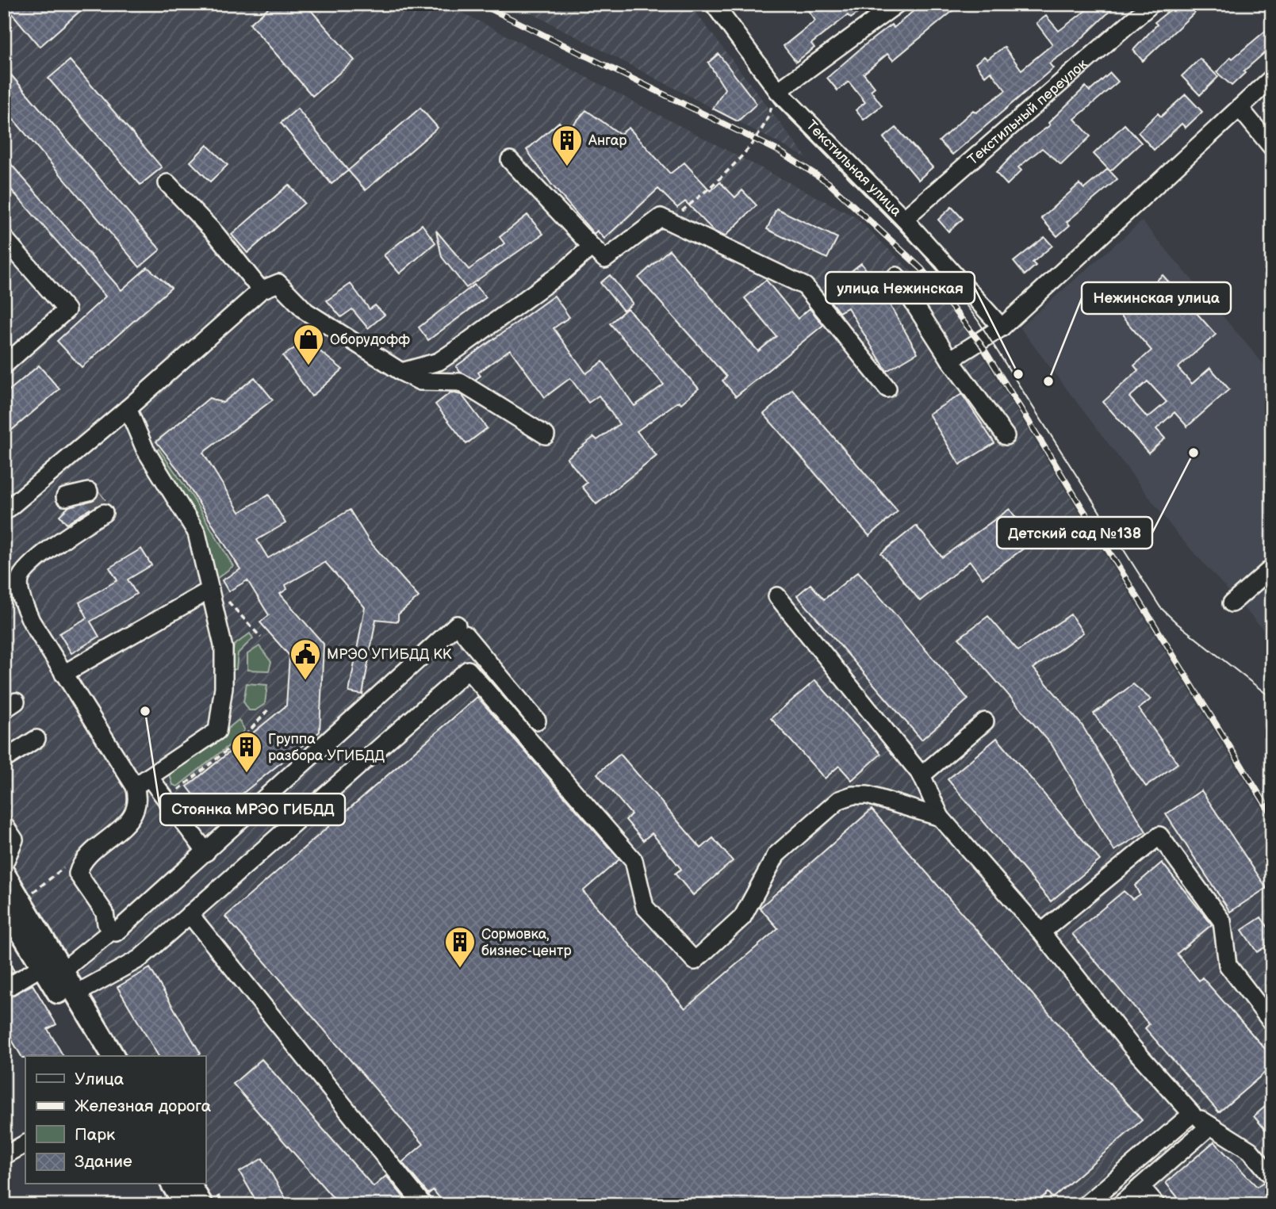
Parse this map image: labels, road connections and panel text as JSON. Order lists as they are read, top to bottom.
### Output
{
  "streets": {
    "street": ["Текстильный переулок", "Текстильная улица"]
  },
  "crossings": [
    ["Текстильный переулок", "Текстильная улица"]
  ],
  "places": {
    "building": ["Ангар", "Группа разбора УГИБДД", "Сормовка, бизнес-центр"],
    "shop": ["Оборудофф"],
    "other": [
      "улица Нежинская",
      "Нежинская улица",
      "Детский сад №138",
      "Стоянка МРЭО ГИБДД"
    ],
    "public building": ["МРЭО УГИБДД КК"]
  },
  "legend": [
    "Улица",
    "Железная дорога",
    "Парк",
    "Здание"
  ]
}
